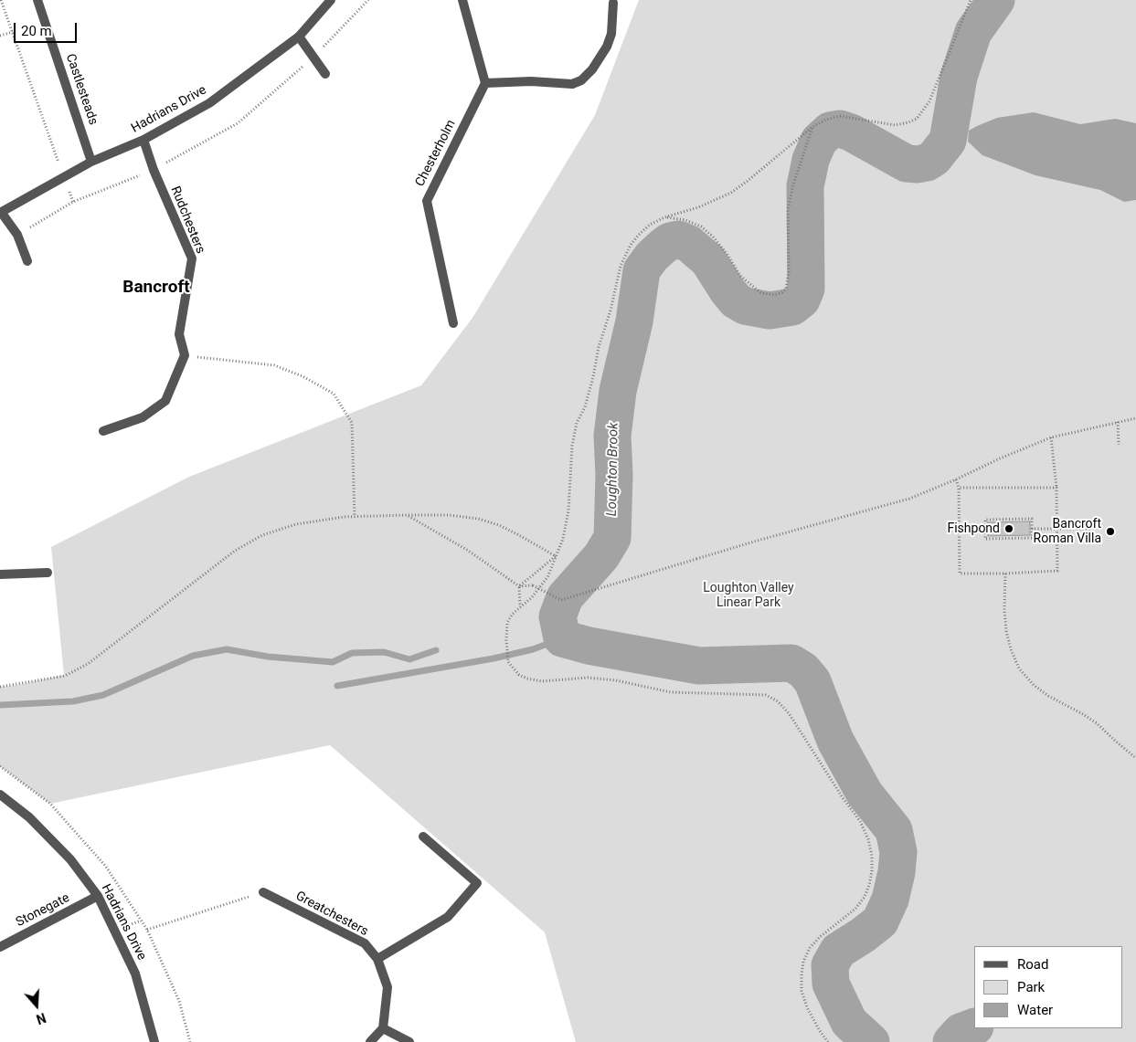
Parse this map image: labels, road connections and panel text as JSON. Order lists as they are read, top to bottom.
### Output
{
  "streets": {
    "street": [
      "Castlesteads",
      "Hadrians Drive",
      "Chesterholm",
      "Rudchesters",
      "Stonegate",
      "Greatchesters"
    ]
  },
  "crossings": [
    ["Castlesteads", "Hadrians Drive"],
    ["Hadrians Drive", "Rudchesters"],
    ["Hadrians Drive", "Stonegate"]
  ],
  "districts": ["Bancroft"],
  "water": ["Loughton Brook"],
  "parks": ["Loughton Valley Linear Park"],
  "places": ["Fishpond", "Bancroft Roman Villa"],
  "legend": ["Road", "Park", "Water"],
  "scale_bar": "20 m",
  "north": "bottom"
}
